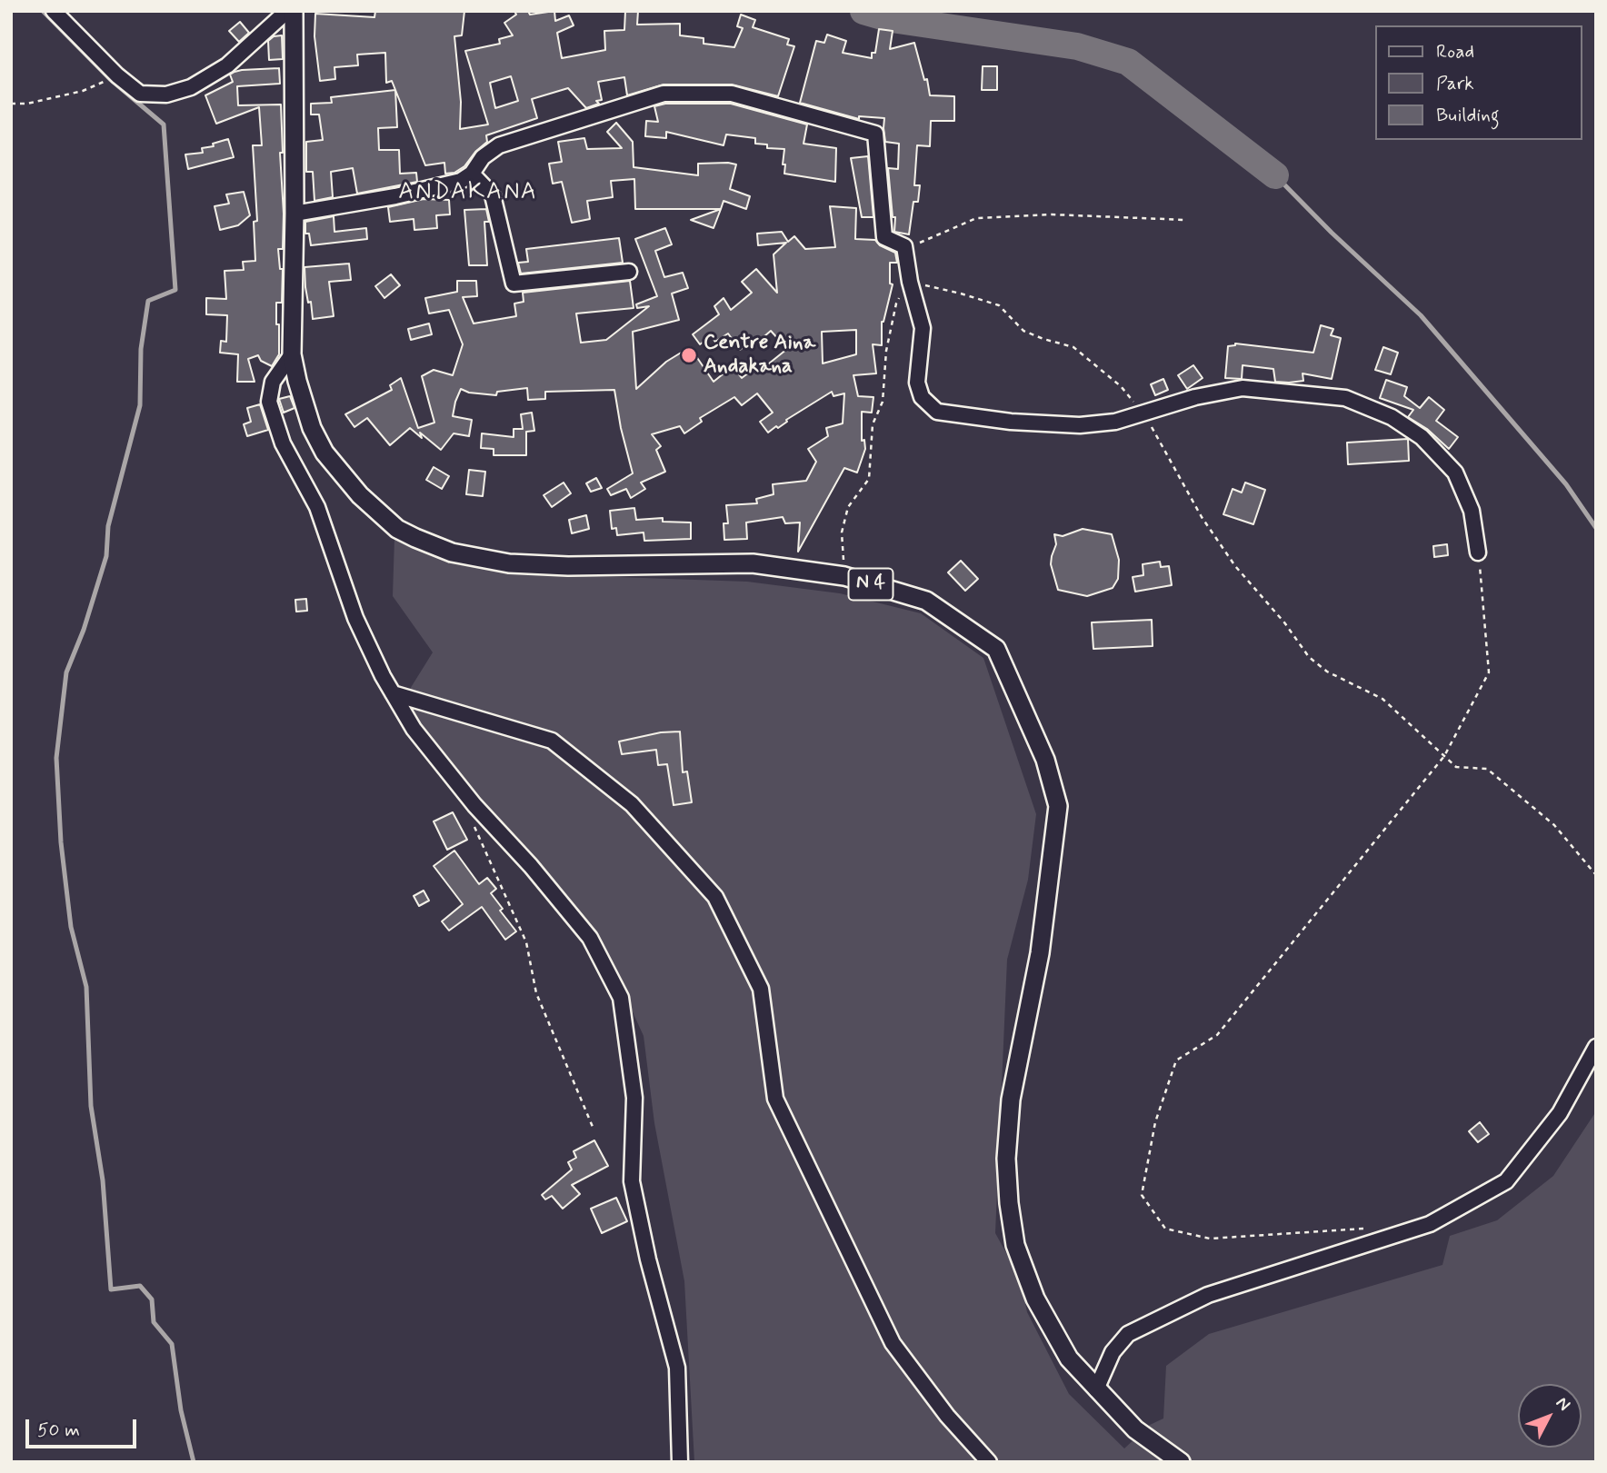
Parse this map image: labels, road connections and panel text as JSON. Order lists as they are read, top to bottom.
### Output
{
  "streets": {
    "main road": ["N 4"]
  },
  "districts": ["ANDAKANA"],
  "places": ["Centre Aina Andakana"],
  "legend": ["Road", "Park", "Building"],
  "scale_bar": "50 m",
  "north": "top right"
}
